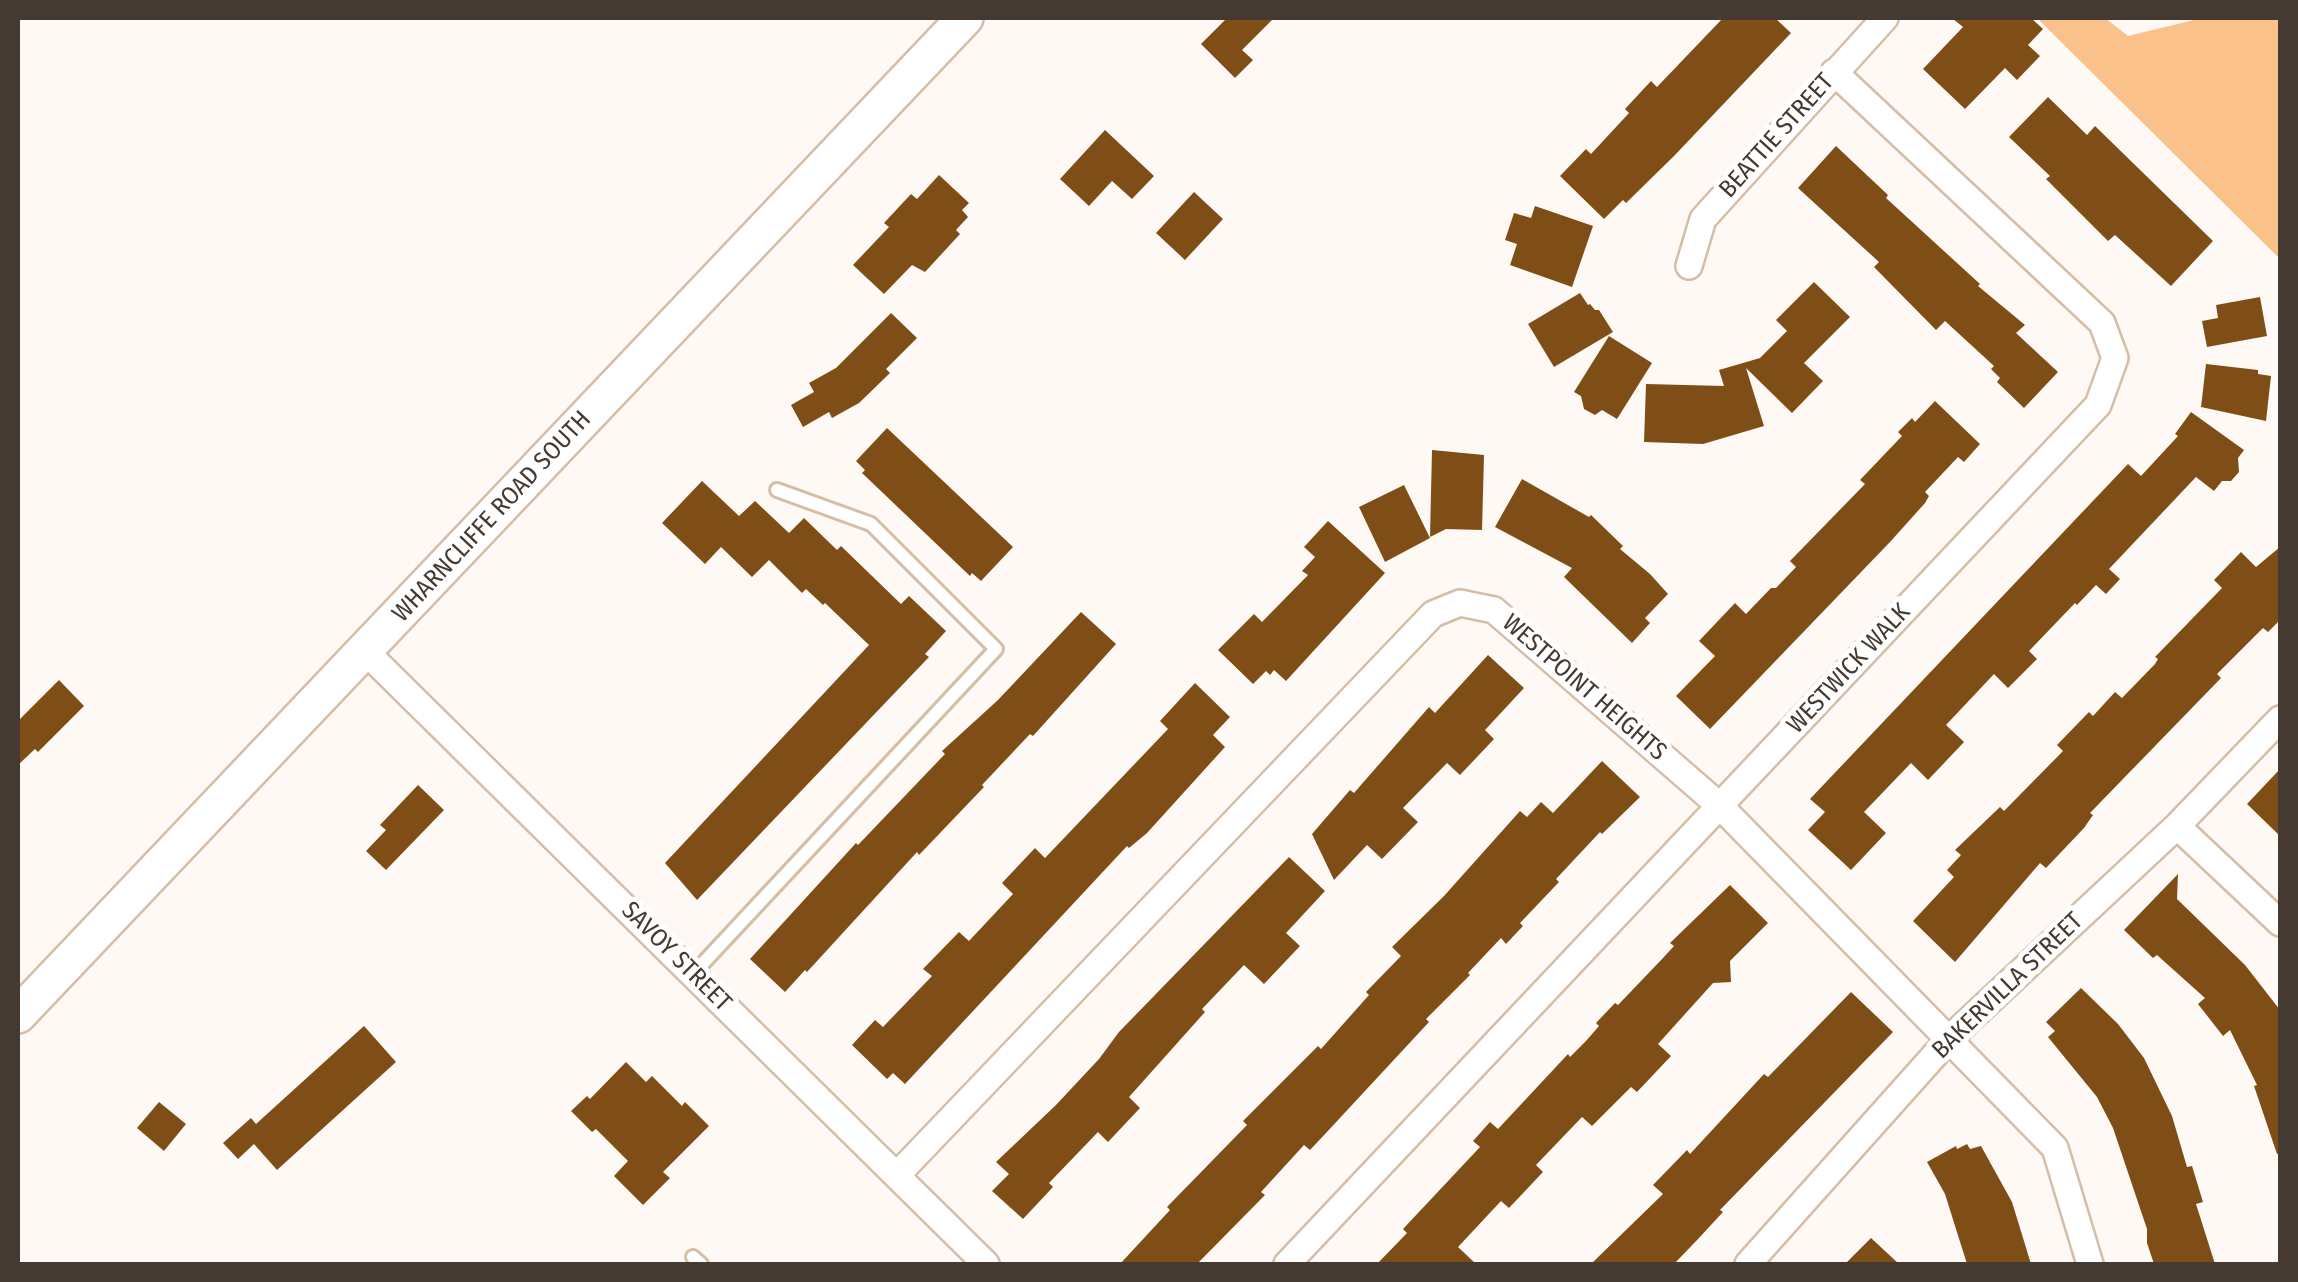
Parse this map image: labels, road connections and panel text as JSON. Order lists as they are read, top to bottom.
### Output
{
  "streets": {
    "main road": ["WHARNCLIFFE ROAD SOUTH"],
    "street": [
      "BEATTIE STREET",
      "WESTWICK WALK",
      "WESTPOINT HEIGHTS",
      "SAVOY STREET",
      "BAKERVILLA STREET"
    ]
  },
  "crossings": [
    ["BEATTIE STREET", "WESTWICK WALK"],
    ["WHARNCLIFFE ROAD SOUTH", "SAVOY STREET"],
    ["WESTWICK WALK", "WESTPOINT HEIGHTS"],
    ["WESTPOINT HEIGHTS", "SAVOY STREET"],
    ["WESTPOINT HEIGHTS", "BAKERVILLA STREET"]
  ]
}
